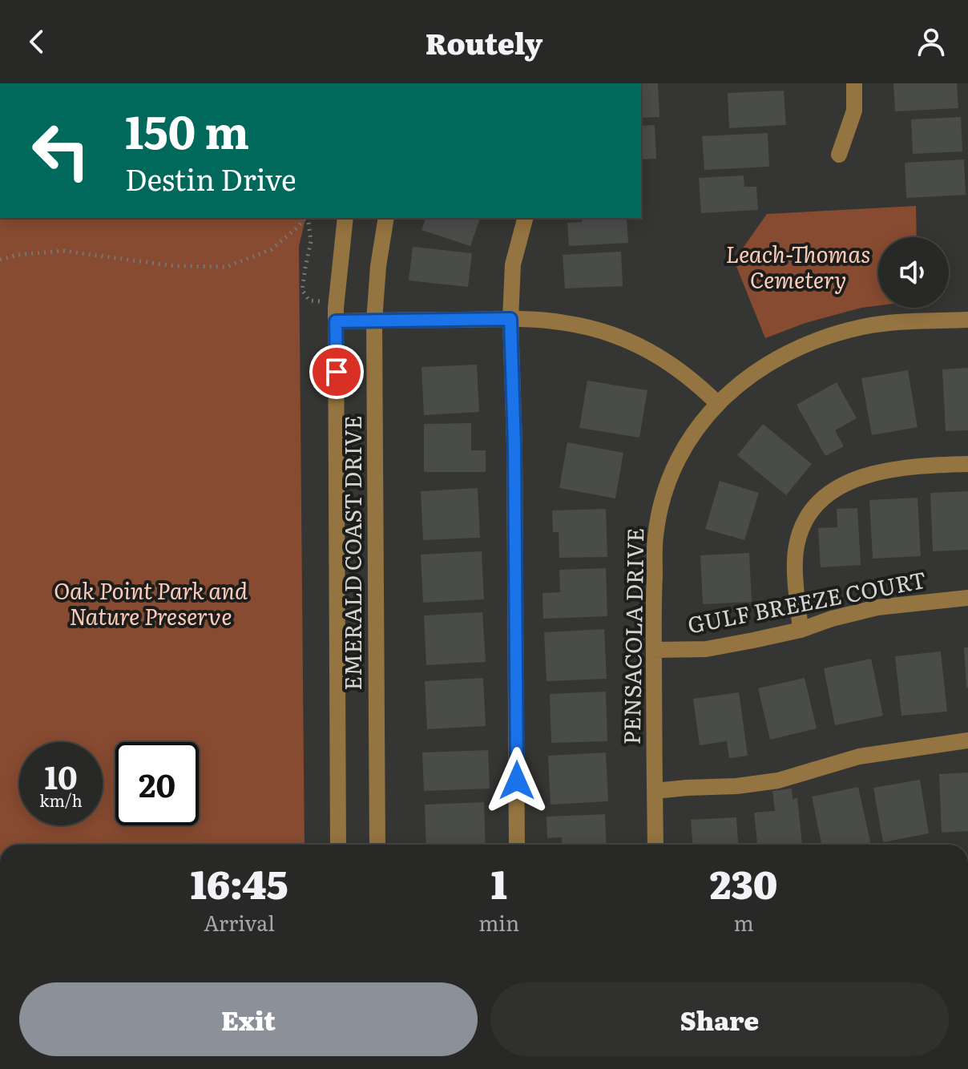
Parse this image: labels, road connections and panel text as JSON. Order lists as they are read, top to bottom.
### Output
{
  "streets": {
    "street": ["EMERALD COAST DRIVE", "GULF BREEZE COURT", "PENSACOLA DRIVE"]
  },
  "crossings": [
    ["GULF BREEZE COURT", "PENSACOLA DRIVE"]
  ],
  "parks": ["Leach-Thomas Cemetery", "Oak Point Park and Nature Preserve"],
  "page": {
    "header": "Routely",
    "turn": ["150 m", "Destin Drive"],
    "speed": "10 km/h",
    "limit": "20",
    "eta": [
      "16:45",
      "Arrival",
      "1",
      "min",
      "230",
      "m"
    ],
    "buttons": ["Exit", "Share"]
  }
}
